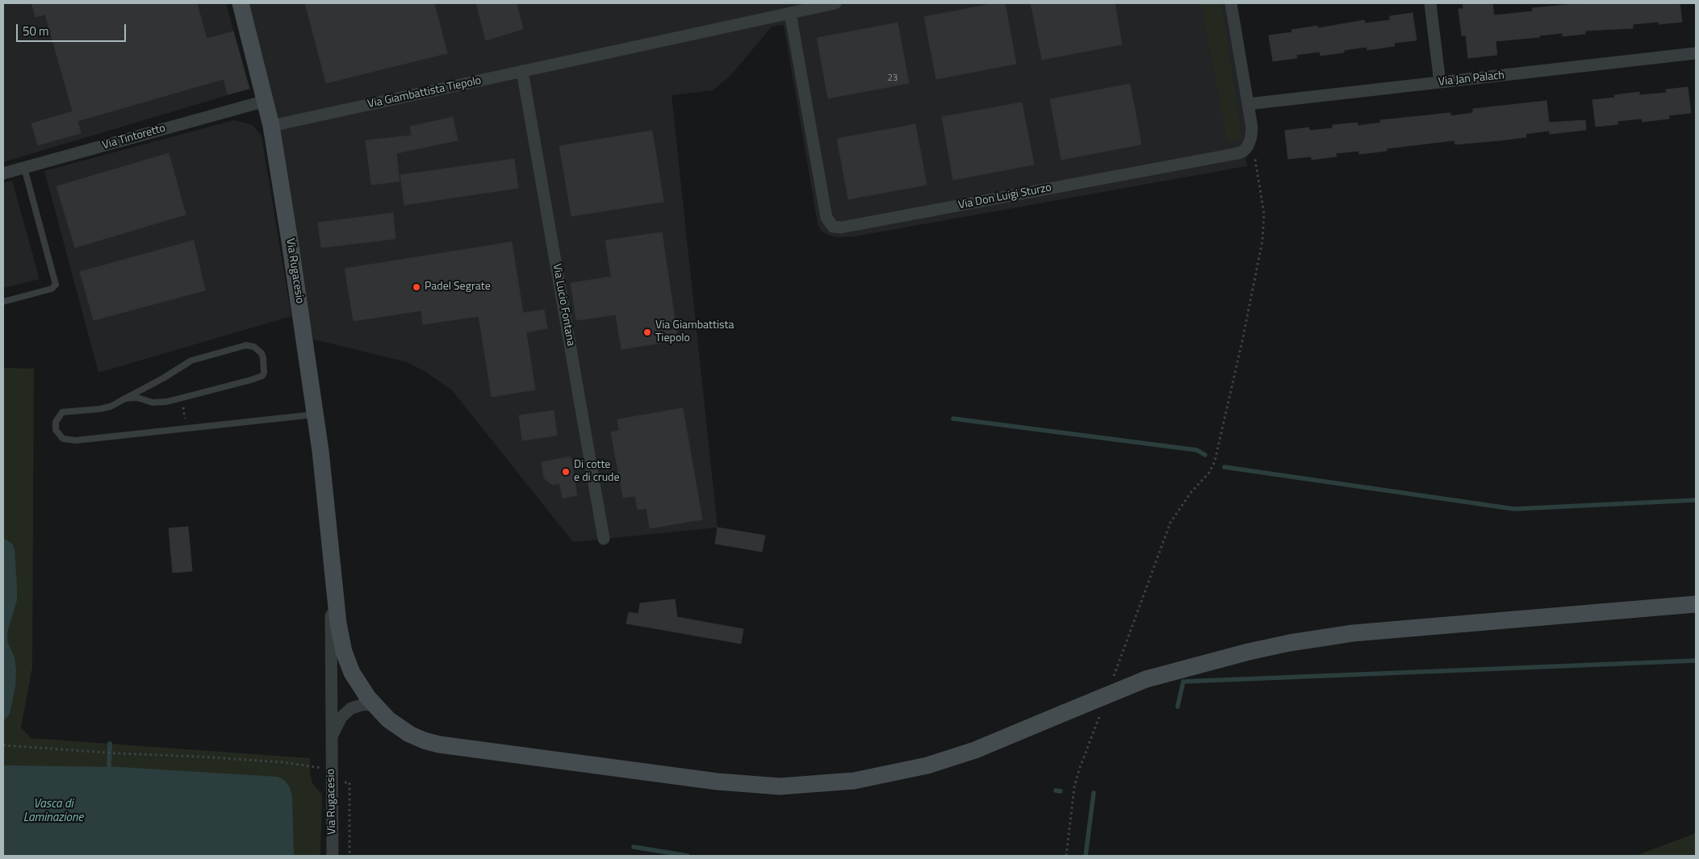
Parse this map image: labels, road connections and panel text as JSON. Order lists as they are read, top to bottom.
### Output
{
  "streets": {
    "main road": ["Via Rugacesio"],
    "street": [
      "Via Jan Palach",
      "Via Giambattista Tiepolo",
      "Via Tintoretto",
      "Via Don Luigi Sturzo",
      "Via Lucio Fontana"
    ]
  },
  "crossings": [
    ["Via Giambattista Tiepolo", "Via Don Luigi Sturzo"],
    ["Via Giambattista Tiepolo", "Via Rugacesio"],
    ["Via Giambattista Tiepolo", "Via Lucio Fontana"],
    ["Via Tintoretto", "Via Rugacesio"]
  ],
  "water": ["Vasca di Laminazione"],
  "places": ["Padel Segrate", "Via Giambattista Tiepolo", "Di cotte e di crude"],
  "house_numbers": ["23"],
  "scale_bar": "50 m"
}
